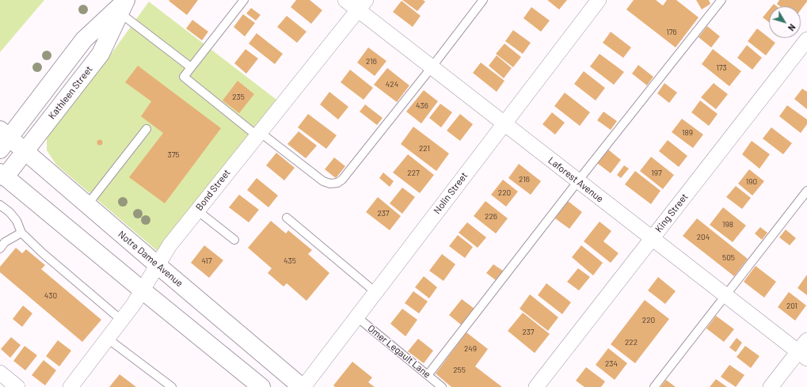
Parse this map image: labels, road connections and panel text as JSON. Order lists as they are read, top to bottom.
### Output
{
  "streets": {
    "main road": ["Kathleen Street", "Notre Dame Avenue"],
    "street": [
      "Laforest Avenue",
      "Bond Street",
      "Nolin Street",
      "King Street"
    ],
    "lane": ["Omer Legault Lane"]
  },
  "crossings": [
    ["Kathleen Street", "Notre Dame Avenue"],
    ["Laforest Avenue", "Bond Street"],
    ["Laforest Avenue", "Nolin Street"],
    ["Laforest Avenue", "King Street"],
    ["Bond Street", "Notre Dame Avenue"],
    ["Nolin Street", "Notre Dame Avenue"],
    ["Nolin Street", "Omer Legault Lane"]
  ],
  "house_numbers": [
    "176",
    "216",
    "173",
    "424",
    "235",
    "436",
    "189",
    "221",
    "375",
    "227",
    "197",
    "216",
    "190",
    "220",
    "237",
    "226",
    "198",
    "204",
    "505",
    "417",
    "435",
    "430",
    "201",
    "220",
    "237",
    "222",
    "249",
    "234",
    "255"
  ],
  "north": "bottom right"
}
